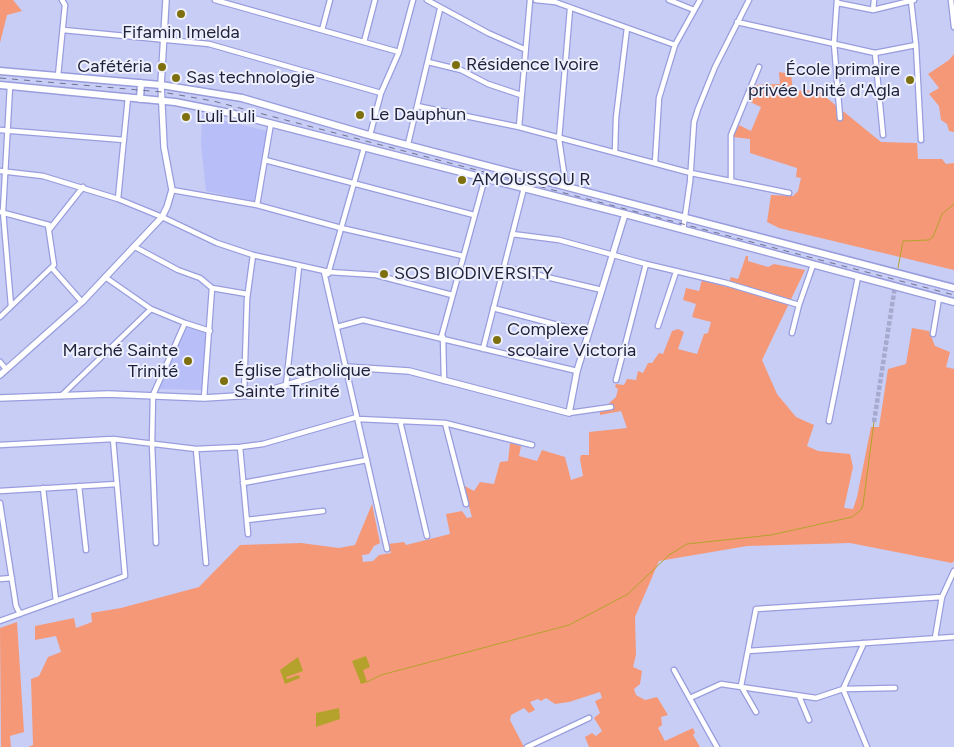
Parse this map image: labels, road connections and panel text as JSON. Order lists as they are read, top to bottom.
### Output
{
  "places": [
    "Fifamin Imelda",
    "Résidence Ivoire",
    "Cafétéria",
    "Sas technologie",
    "École primaire privée Unité d'Agla",
    "Le Dauphun",
    "Luli Luli",
    "AMOUSSOU R",
    "SOS BIODIVERSITY",
    "Complexe scolaire Victoria",
    "Marché Sainte Trinité",
    "Église catholique Sainte Trinité"
  ]
}
